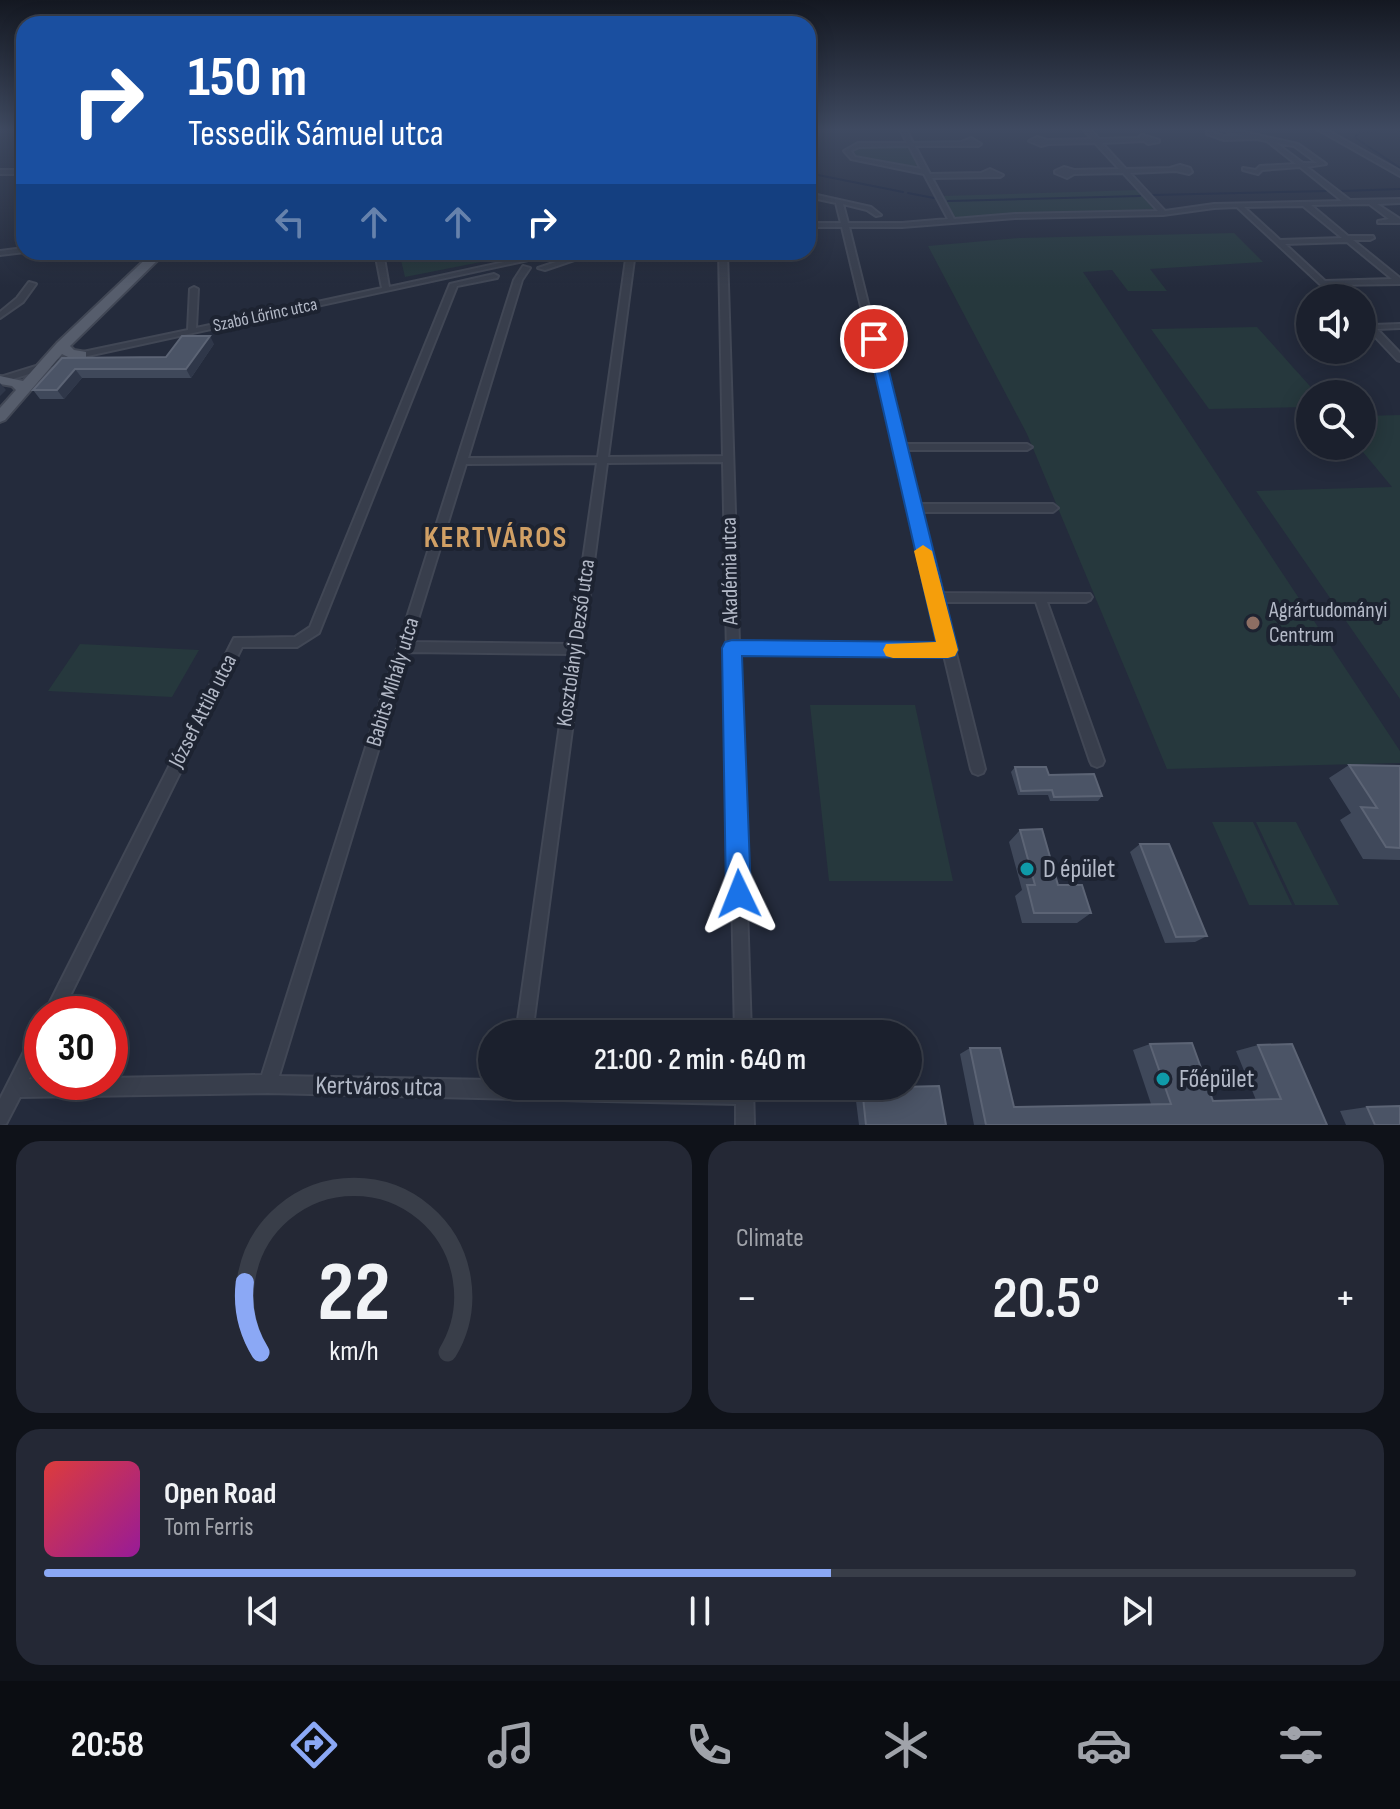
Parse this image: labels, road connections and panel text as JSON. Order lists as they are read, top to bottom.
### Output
{
  "streets": {
    "street": [
      "Szabó Lőrinc utca",
      "Akadémia utca",
      "Kosztolányi Dezső utca",
      "Babits Mihály utca",
      "József Attila utca",
      "Kertváros utca"
    ]
  },
  "crossings": [
    ["Szabó Lőrinc utca", "Babits Mihály utca"],
    ["Szabó Lőrinc utca", "József Attila utca"],
    ["Babits Mihály utca", "Kertváros utca"]
  ],
  "districts": ["KERTVÁROS"],
  "places": ["Agrártudományi Centrum", "D épület", "Főépület"],
  "page": {
    "turn": ["150 m", "Tessedik Sámuel utca"],
    "limit": "30",
    "trip": "21:00 · 2 min · 640 m",
    "tile": "Climate",
    "heat": ["−", "20.5°", "+"],
    "song": ["Open Road", "Tom Ferris"],
    "tabs": "20:58",
    "gauge": ["22", "km/h"]
  }
}
